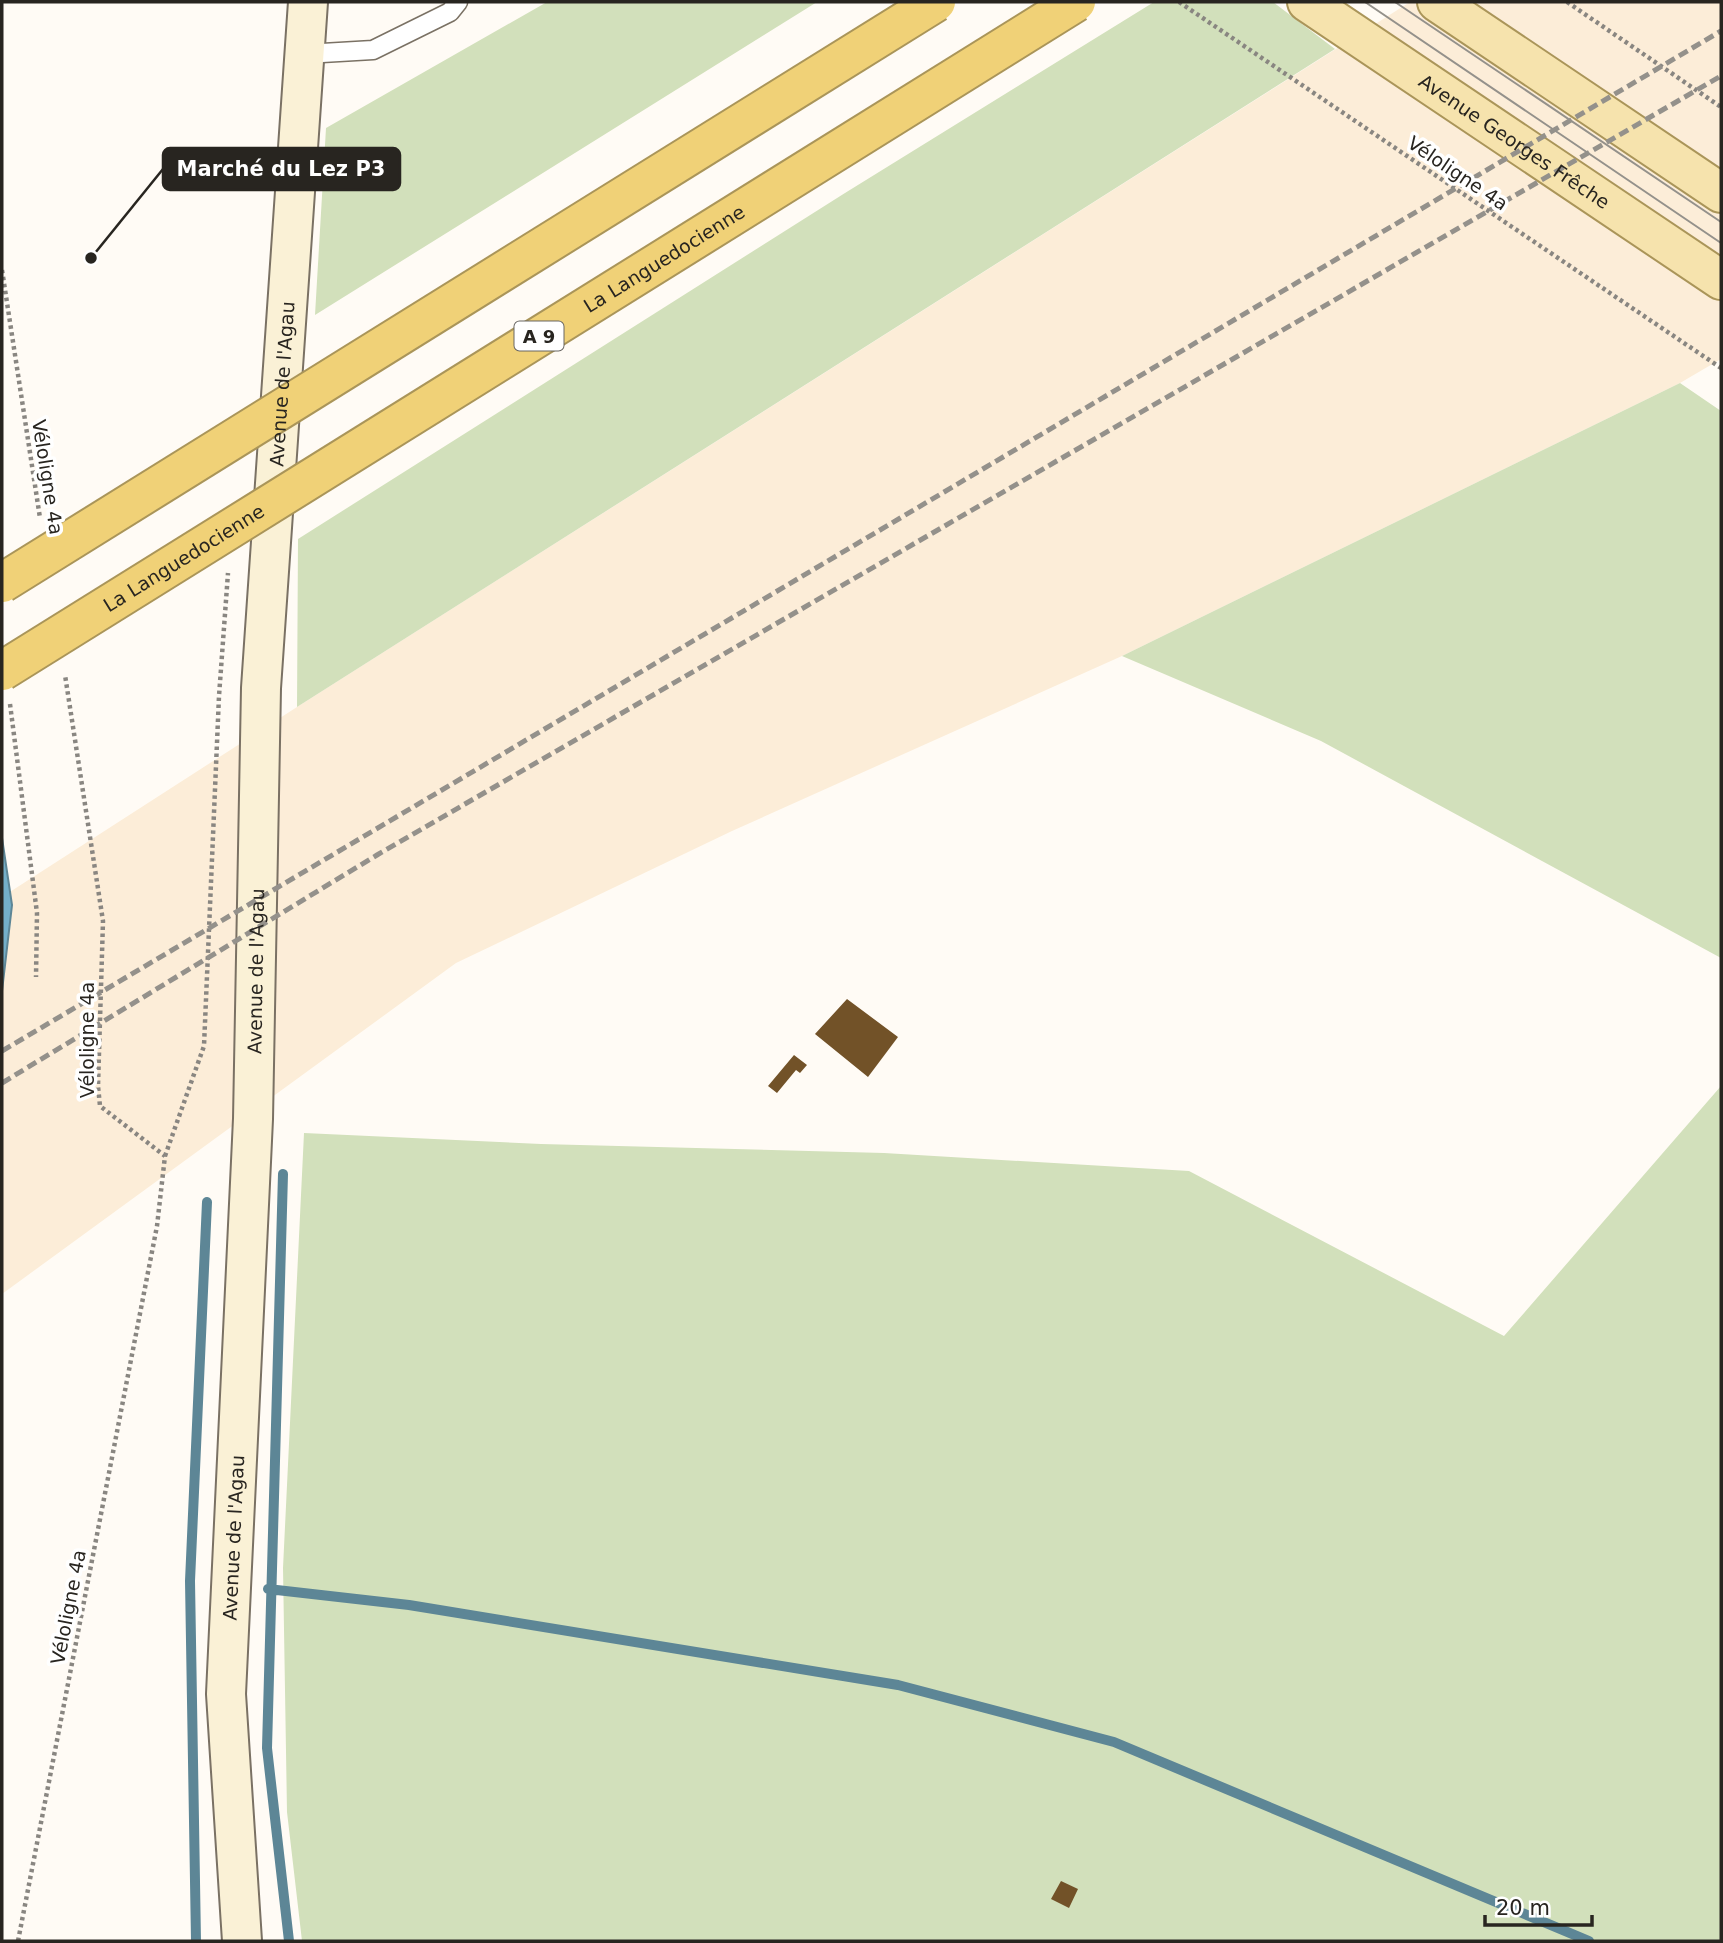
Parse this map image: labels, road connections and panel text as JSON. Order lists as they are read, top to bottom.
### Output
{
  "streets": {
    "highway": ["La Languedocienne", "A 9"],
    "main road": ["Avenue Georges Frêche"],
    "street": ["Avenue de l'Agau"],
    "path": ["Véloligne 4a"]
  },
  "places": ["Marché du Lez P3"],
  "scale_bar": "20 m"
}
